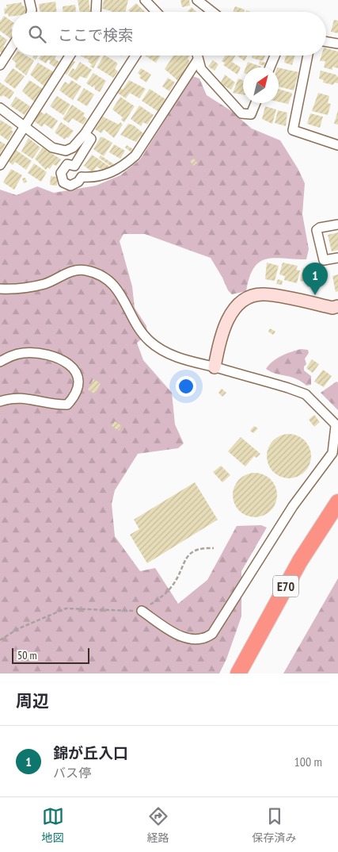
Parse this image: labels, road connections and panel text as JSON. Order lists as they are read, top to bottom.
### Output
{
  "streets": {
    "highway": ["E70"]
  },
  "scale_bar": "50 m",
  "north": "top right",
  "page": {
    "search": "ここで検索",
    "pins": "1",
    "scale": "50 m",
    "heading": "周辺",
    "list": [
      {
        "mark": "1",
        "name": "錦が丘入口",
        "note": "バス停",
        "value": "100 m"
      }
    ],
    "nav": ["地図", "経路", "保存済み"]
  }
}
